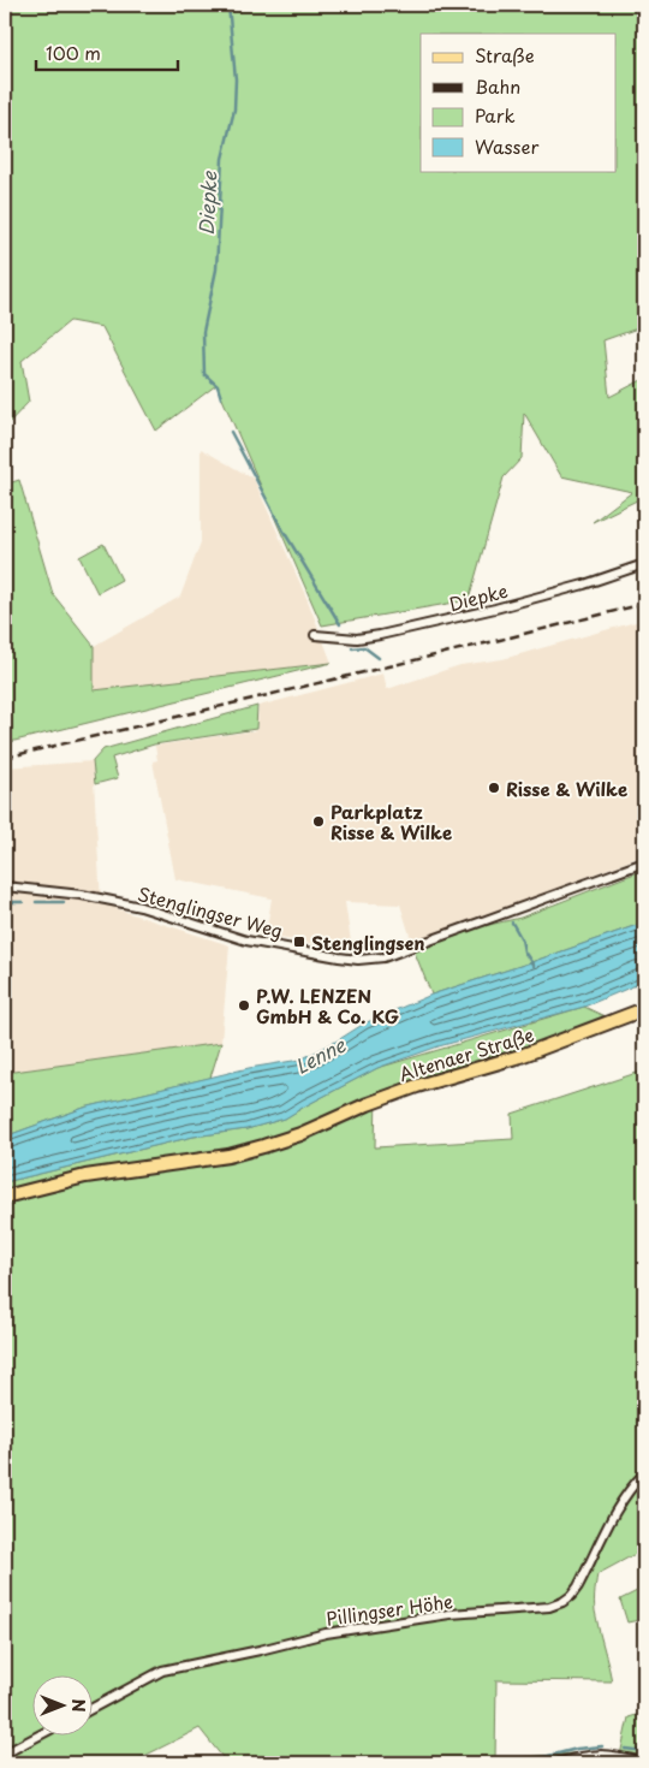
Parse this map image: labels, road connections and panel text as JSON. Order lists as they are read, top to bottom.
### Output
{
  "streets": {
    "main road": ["Altenaer Straße"],
    "street": ["Diepke", "Stenglingser Weg", "Pillingser Höhe"]
  },
  "water": ["Diepke", "Lenne"],
  "places": {
    "other": ["Risse & Wilke", "Parkplatz Risse & Wilke", "P.W. LENZEN GmbH & Co. KG"],
    "transit": ["Stenglingsen"]
  },
  "legend": [
    "Straße",
    "Bahn",
    "Park",
    "Wasser"
  ],
  "scale_bar": "100 m",
  "north": "right"
}
